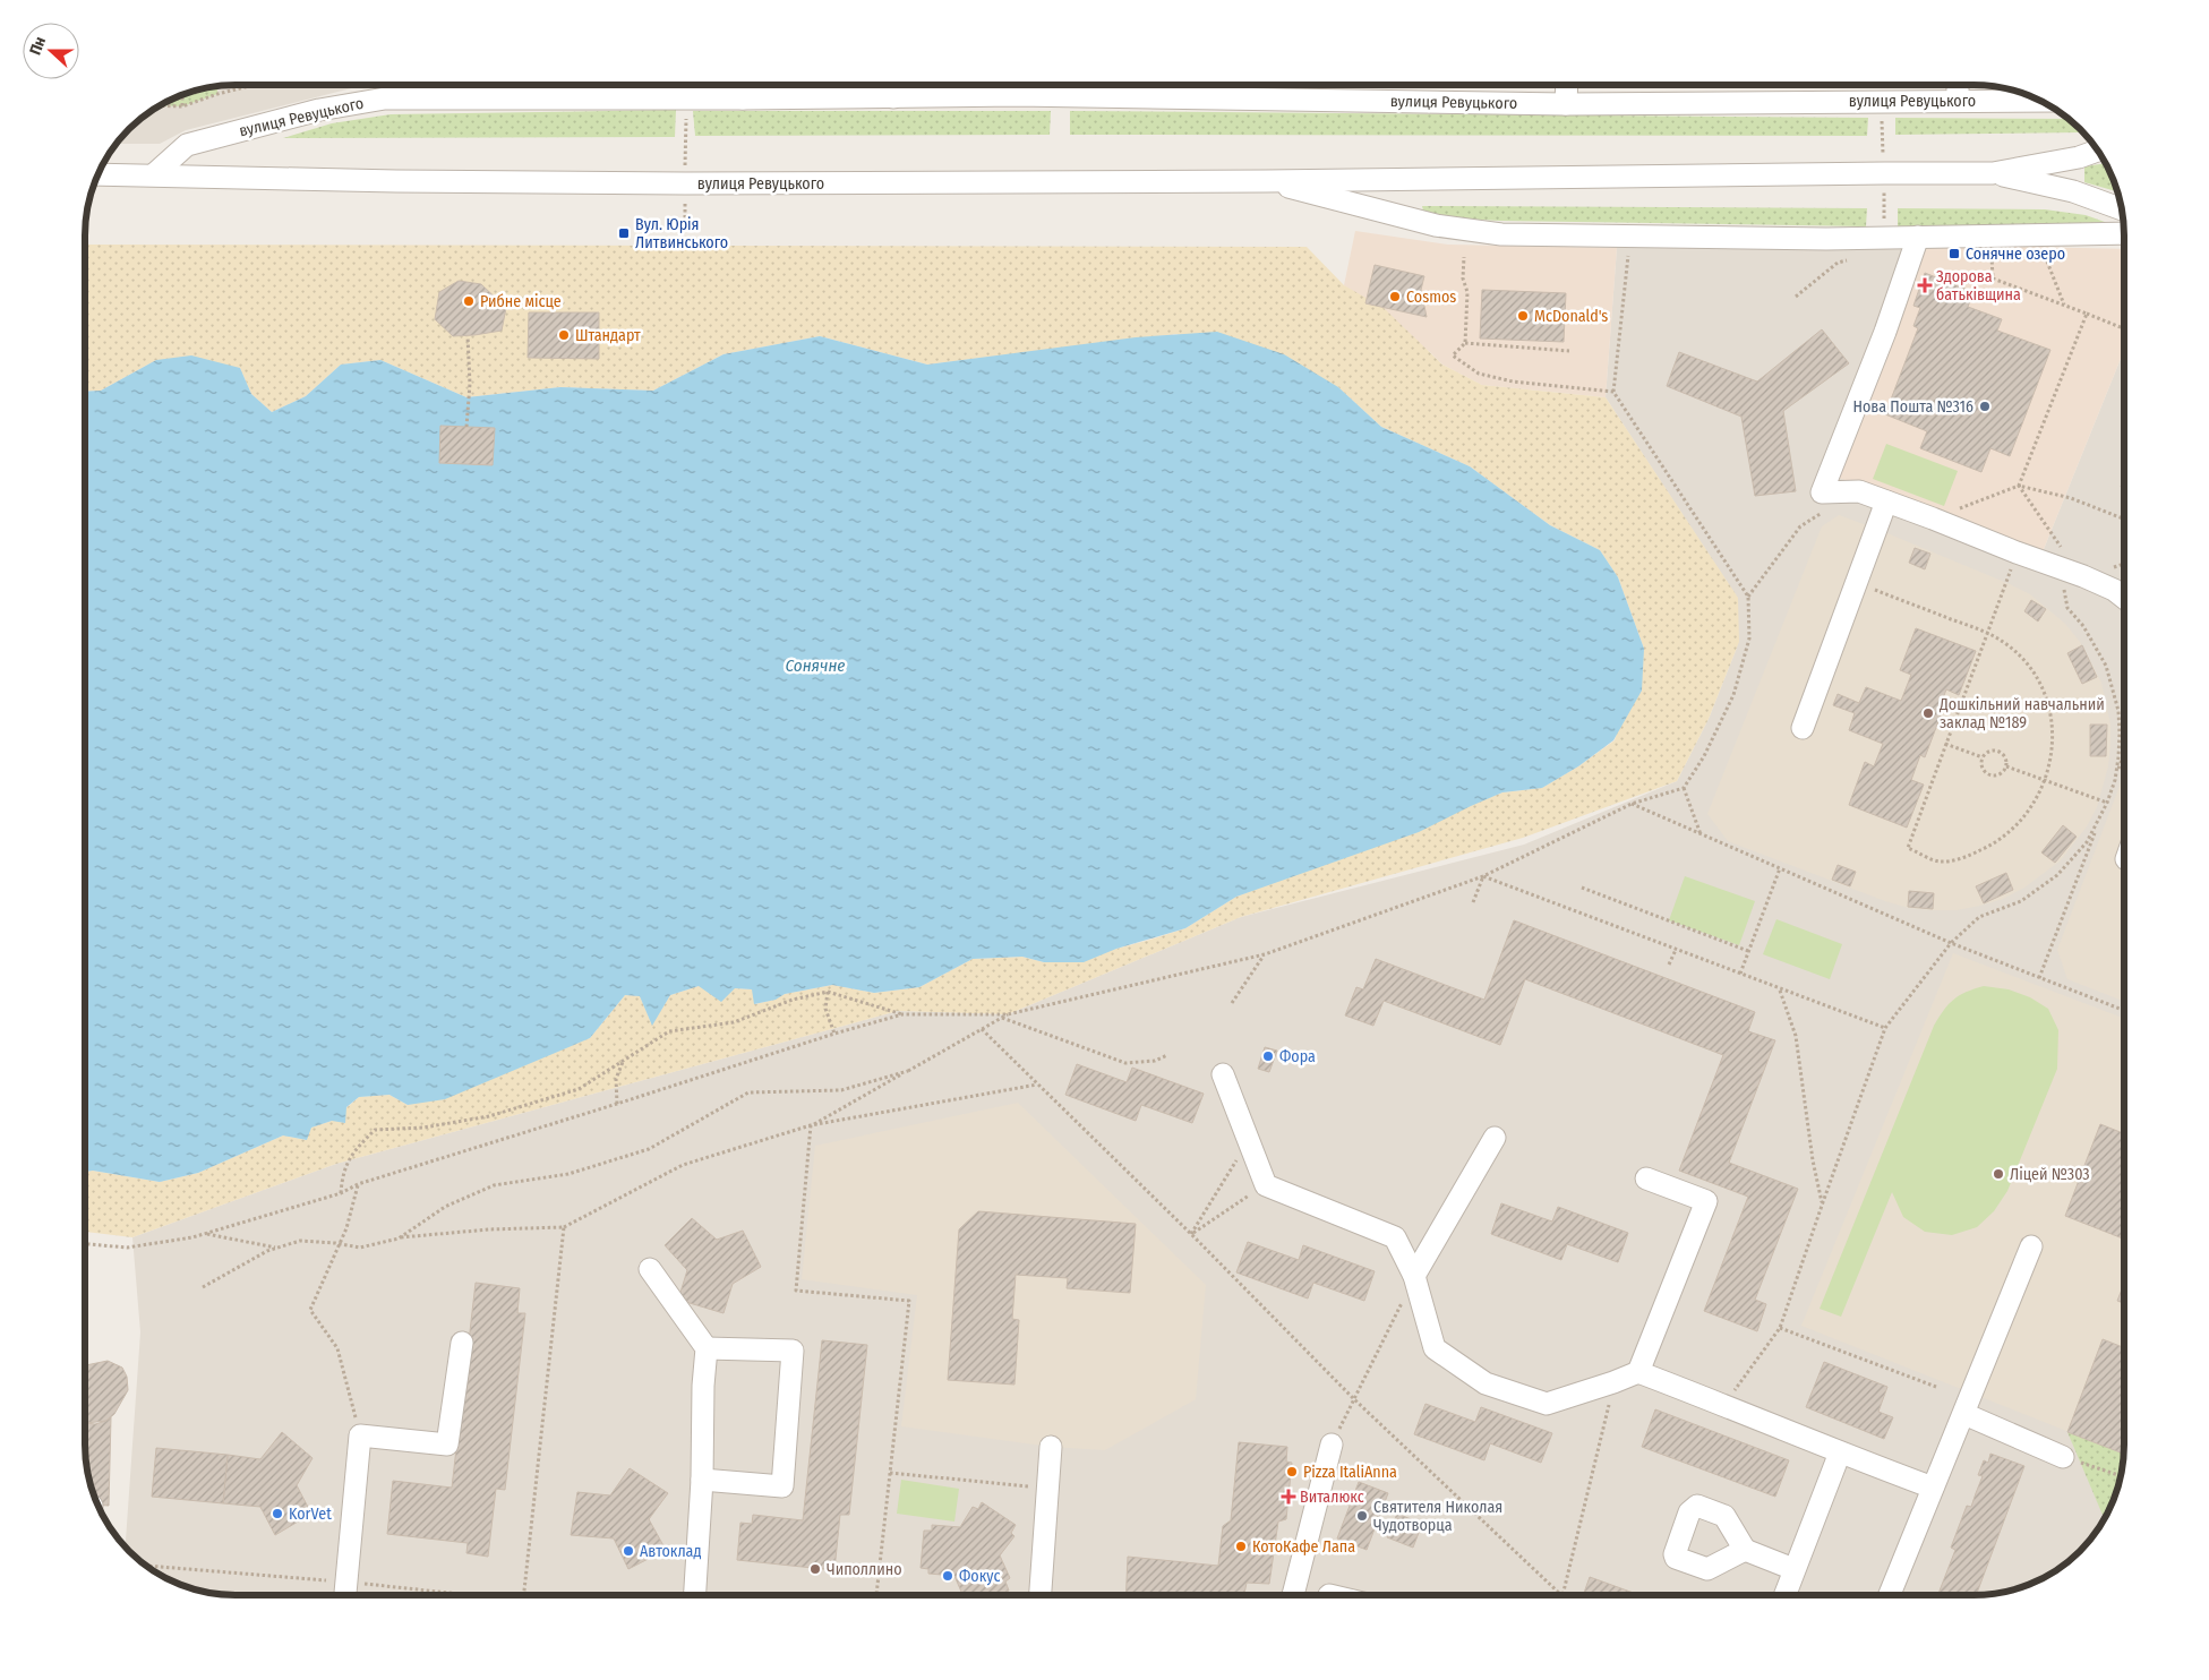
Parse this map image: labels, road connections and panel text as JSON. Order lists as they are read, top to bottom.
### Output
{
  "streets": {
    "street": ["вулиця Ревуцького"]
  },
  "water": ["Сонячне"],
  "places": {
    "transit": ["Вул. Юрія Литвинського", "Сонячне озеро"],
    "health": ["Здорова батьківщина", "Виталюкс"],
    "other": [
      "Cosmos",
      "Рибне місце",
      "McDonald's",
      "Штандарт",
      "Нова Пошта №316",
      "Дошкільний навчальний заклад №189",
      "Фора",
      "Ліцей №303",
      "Pizza ItaliAnna",
      "KorVet",
      "Святителя Николая Чудотворца",
      "КотоКафе Лапа",
      "Автоклад",
      "Чиполлино",
      "Фокус"
    ]
  },
  "north": "left"
}
